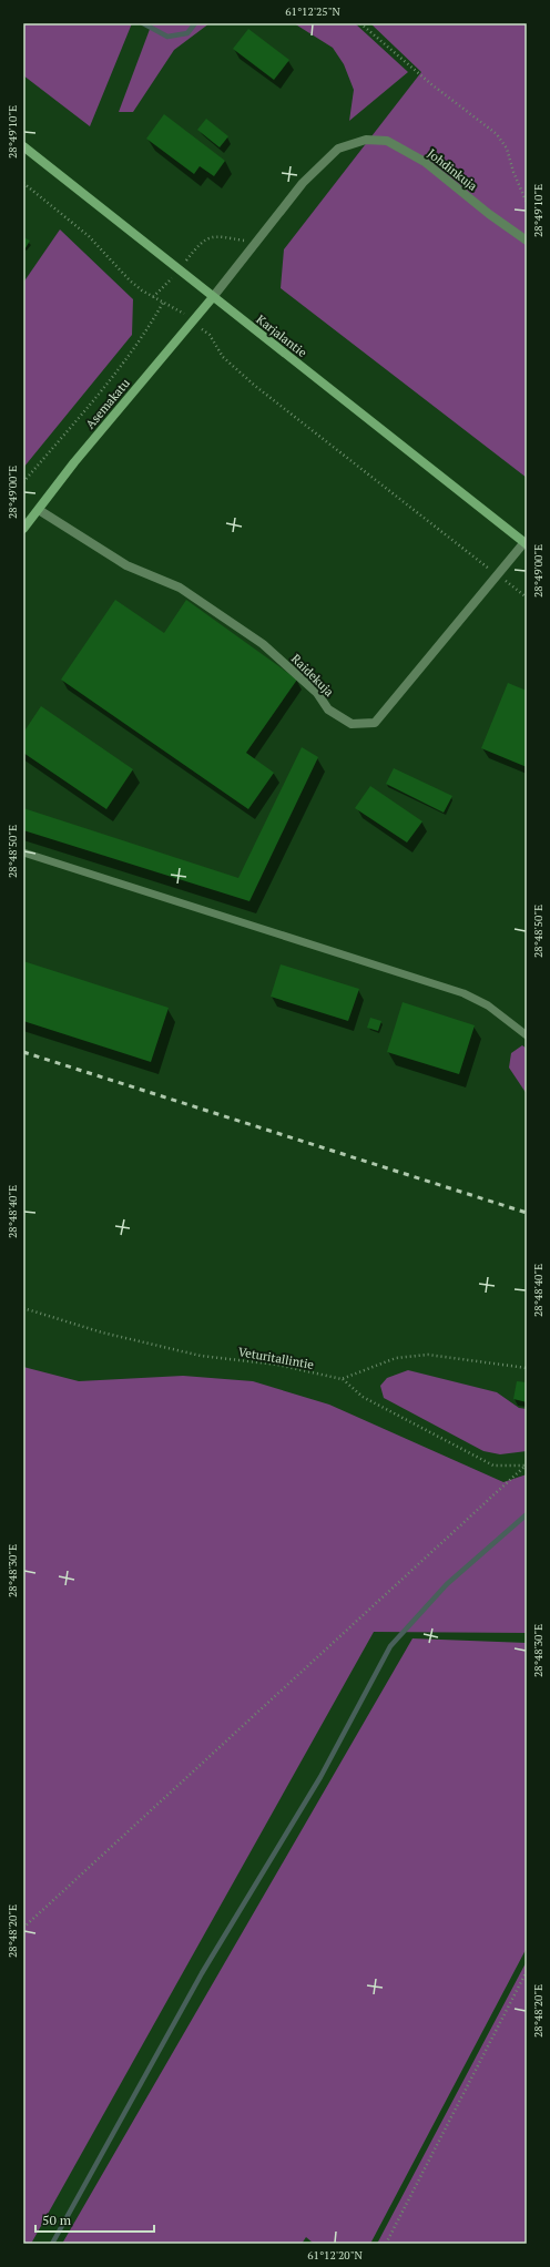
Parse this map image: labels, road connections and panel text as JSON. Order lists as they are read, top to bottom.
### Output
{
  "streets": {
    "main road": ["Karjalantie", "Asemakatu"],
    "street": ["Johdinkuja", "Raidekuja"],
    "path": ["Veturitallintie"]
  },
  "crossings": [
    ["Johdinkuja", "Karjalantie"],
    ["Johdinkuja", "Asemakatu"],
    ["Karjalantie", "Asemakatu"],
    ["Karjalantie", "Raidekuja"],
    ["Asemakatu", "Raidekuja"]
  ],
  "scale_bar": "50 m",
  "coordinates": [
    "61°12'25\"N",
    "28°49'10\"E",
    "28°49'00\"E",
    "28°48'50\"E",
    "28°48'40\"E",
    "28°48'30\"E",
    "28°48'20\"E",
    "61°12'20\"N"
  ]
}
